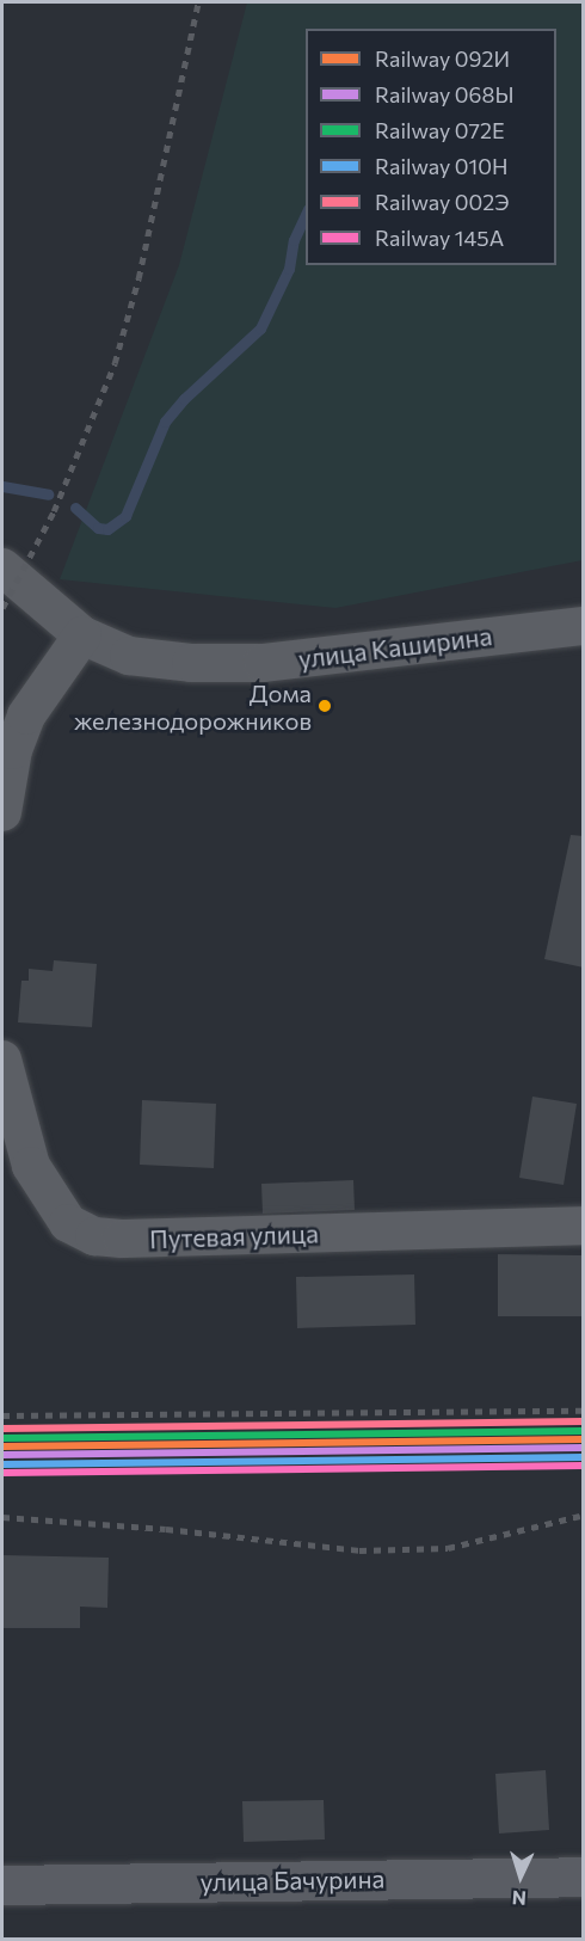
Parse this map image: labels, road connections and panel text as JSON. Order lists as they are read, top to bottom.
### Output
{
  "streets": {
    "street": ["улица Каширина", "Путевая улица", "улица Бачурина"]
  },
  "places": ["Дома железнодорожников"],
  "lines": [
    "rail line 002Э",
    "rail line 072Е",
    "rail line 092И",
    "rail line 068Ы",
    "rail line 010Н",
    "rail line 145А"
  ],
  "legend": [
    "Railway 092И",
    "Railway 068Ы",
    "Railway 072Е",
    "Railway 010Н",
    "Railway 002Э",
    "Railway 145А"
  ],
  "north": "bottom"
}
